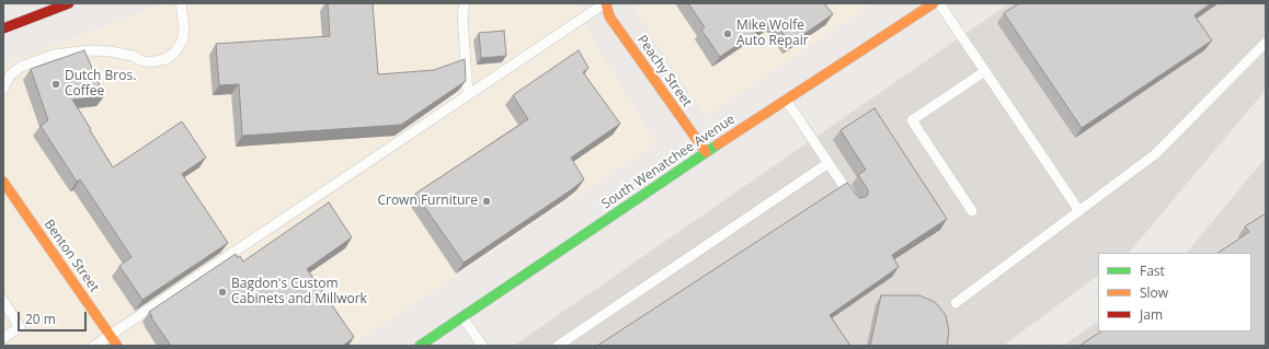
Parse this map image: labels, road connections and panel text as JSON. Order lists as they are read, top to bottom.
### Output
{
  "streets": {
    "main road": ["Peachy Street", "South Wenatchee Avenue", "Benton Street"]
  },
  "crossings": [
    ["Peachy Street", "South Wenatchee Avenue"]
  ],
  "places": [
    "Mike Wolfe Auto Repair",
    "Dutch Bros. Coffee",
    "Crown Furniture",
    "Bagdon's Custom Cabinets and Millwork"
  ],
  "legend": ["Fast", "Slow", "Jam"],
  "scale_bar": "20 m"
}
